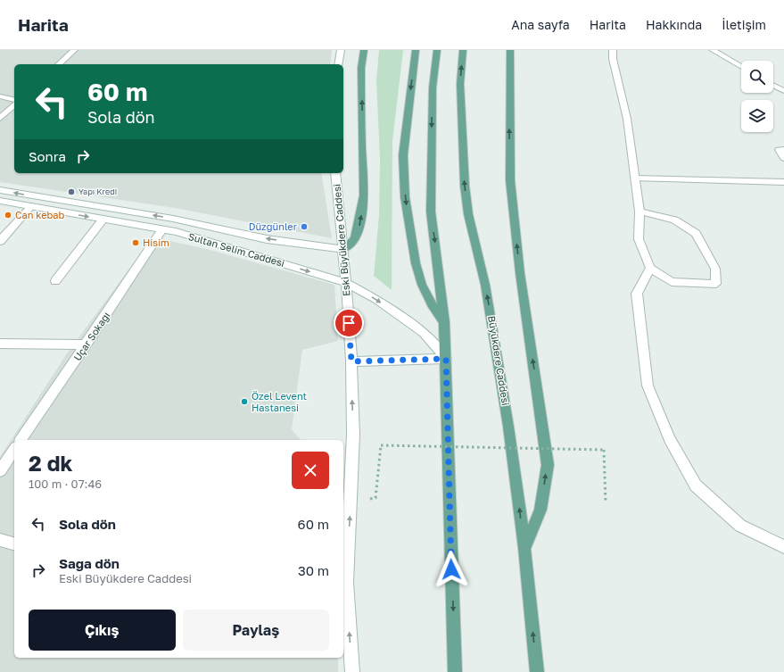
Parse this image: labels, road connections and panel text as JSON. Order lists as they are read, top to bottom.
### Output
{
  "streets": {
    "main road": ["Büyükdere Caddesi"],
    "street": ["Eski Büyükdere Caddesi", "Sultan Selim Caddesi", "Uçar Sokağı"]
  },
  "crossings": [
    ["Eski Büyükdere Caddesi", "Sultan Selim Caddesi"],
    ["Sultan Selim Caddesi", "Uçar Sokağı"]
  ],
  "one_way": ["Eski Büyükdere Caddesi"],
  "places": [
    "Yapı Kredi",
    "Can kebab",
    "Düzgünler",
    "Hisim",
    "Özel Levent Hastanesi"
  ],
  "page": {
    "header": "Harita",
    "nav": [
      "Ana sayfa",
      "Harita",
      "Hakkında",
      "İletişim"
    ],
    "turn": ["60 m", "Sola dön"],
    "then": "Sonra",
    "heading": ["2 dk", "100 m · 07:46"],
    "list": [
      {
        "name": "Sola dön",
        "value": "60 m"
      },
      {
        "name": "Sağa dön",
        "note": "Eski Büyükdere Caddesi",
        "value": "30 m"
      }
    ],
    "buttons": ["Çıkış", "Paylaş"]
  }
}
